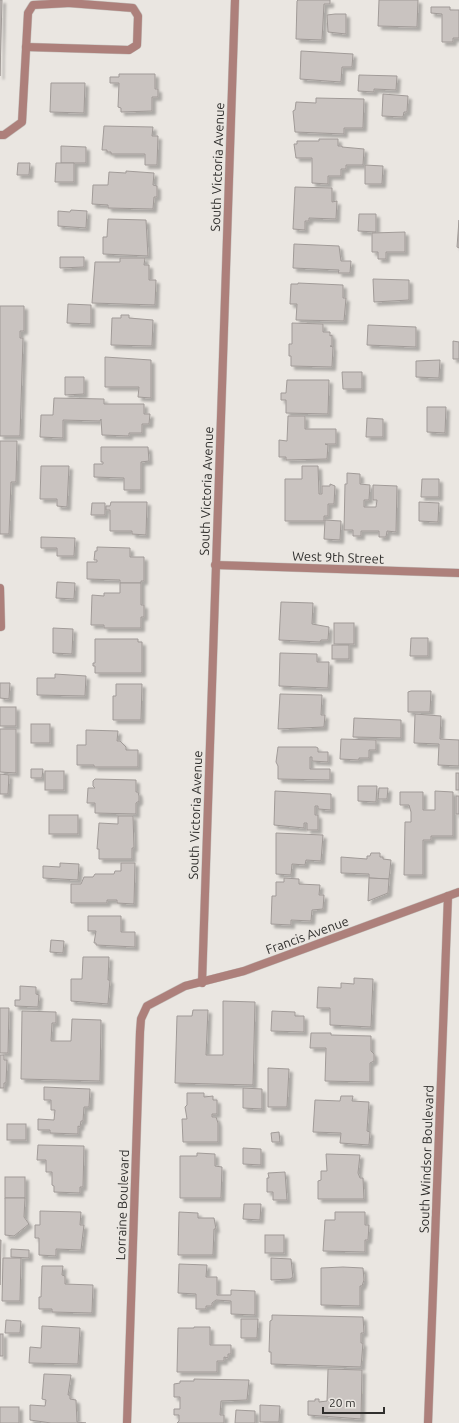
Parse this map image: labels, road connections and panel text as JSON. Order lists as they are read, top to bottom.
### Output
{
  "streets": {
    "street": [
      "South Victoria Avenue",
      "West 9th Street",
      "Francis Avenue",
      "South Windsor Boulevard",
      "Lorraine Boulevard"
    ]
  },
  "crossings": [
    ["South Victoria Avenue", "West 9th Street"],
    ["South Victoria Avenue", "Francis Avenue"],
    ["Francis Avenue", "South Windsor Boulevard"],
    ["Francis Avenue", "Lorraine Boulevard"]
  ],
  "scale_bar": "20 m"
}
